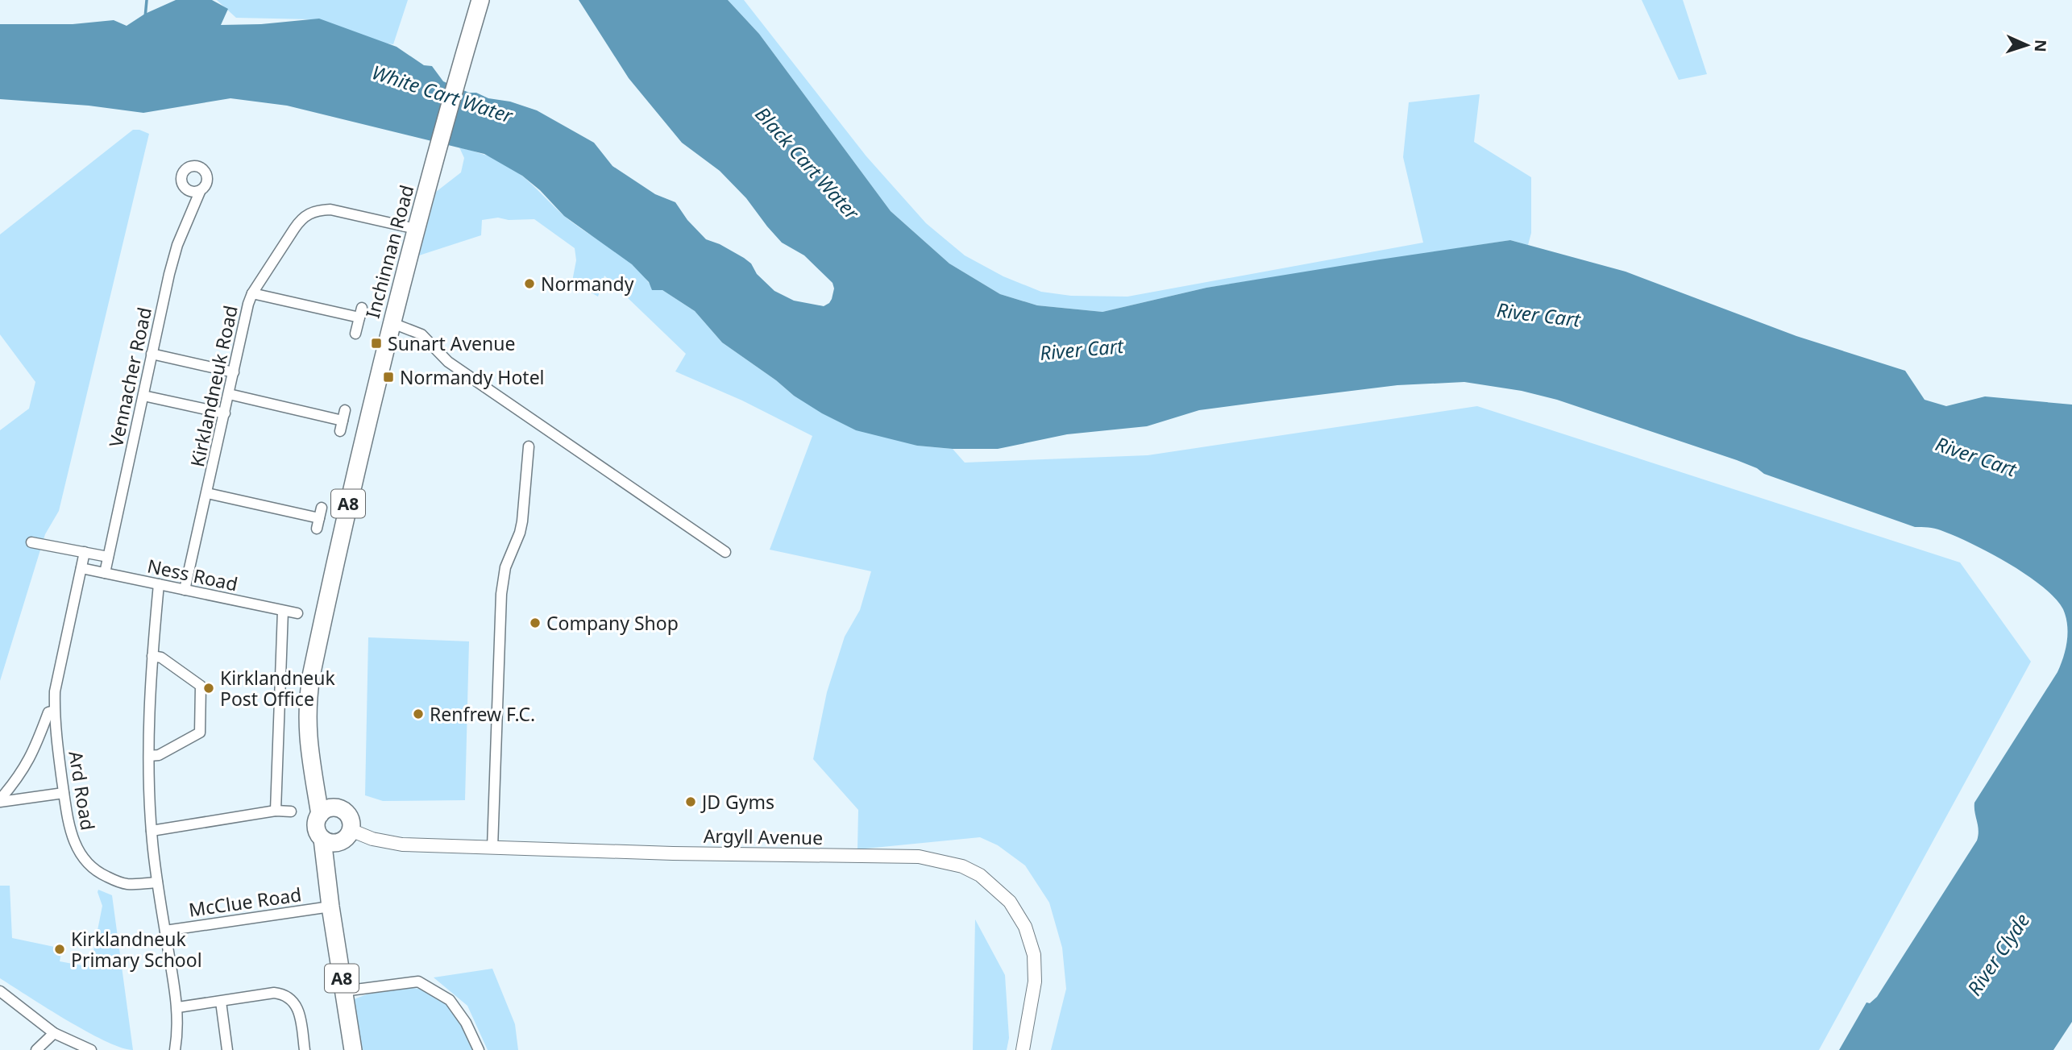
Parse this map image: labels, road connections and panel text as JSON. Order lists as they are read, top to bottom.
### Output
{
  "streets": {
    "main road": ["Inchinnan Road", "A8"],
    "street": [
      "Vennacher Road",
      "Kirklandneuk Road",
      "Ness Road",
      "Ard Road",
      "Argyll Avenue",
      "McClue Road"
    ]
  },
  "crossings": [
    ["Inchinnan Road", "Kirklandneuk Road"],
    ["Inchinnan Road", "A8"],
    ["Inchinnan Road", "Argyll Avenue"],
    ["Vennacher Road", "Ness Road"],
    ["Kirklandneuk Road", "Ness Road"],
    ["A8", "Argyll Avenue"],
    ["A8", "McClue Road"],
    ["Ness Road", "Ard Road"]
  ],
  "water": [
    "White Cart Water",
    "Black Cart Water",
    "River Cart",
    "River Clyde"
  ],
  "places": {
    "other": [
      "Normandy",
      "Company Shop",
      "Kirklandneuk Post Office",
      "Renfrew F.C.",
      "JD Gyms",
      "Kirklandneuk Primary School"
    ],
    "transit": ["Sunart Avenue", "Normandy Hotel"]
  },
  "north": "right"
}
